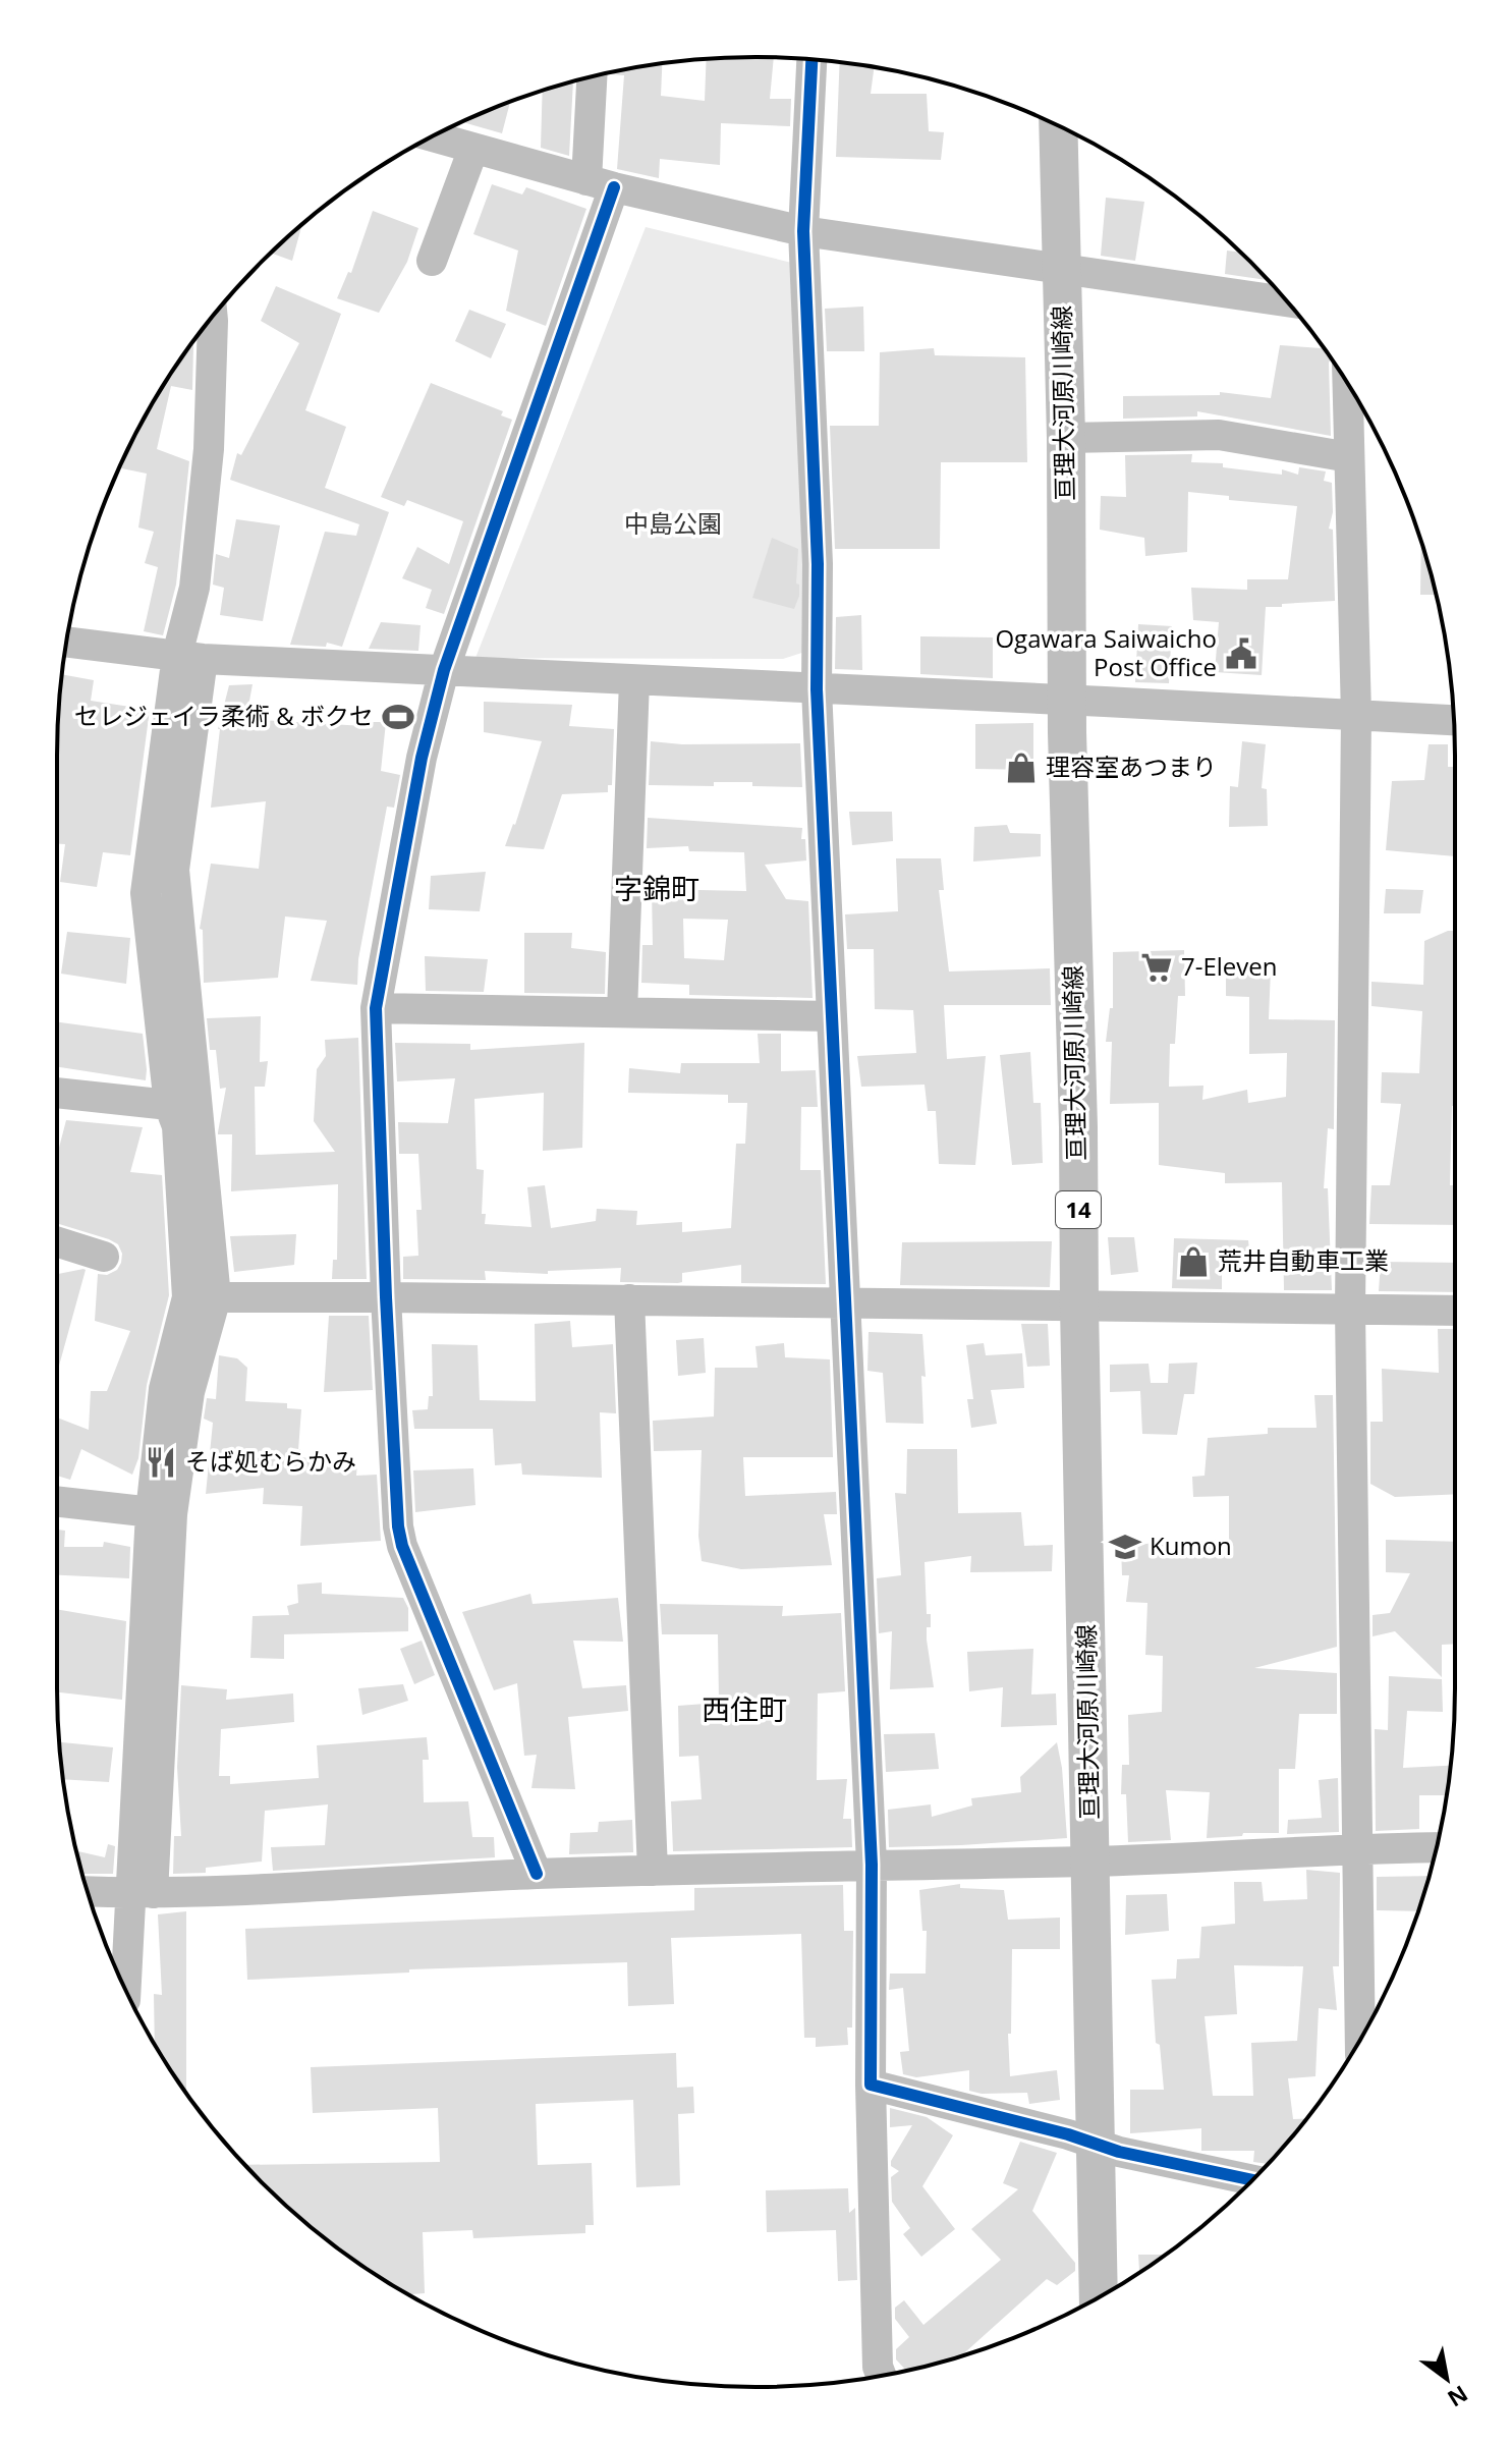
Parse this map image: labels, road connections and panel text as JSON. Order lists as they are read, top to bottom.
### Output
{
  "streets": {
    "main road": ["亘理大河原川崎線", "14"]
  },
  "districts": ["字錦町", "西住町"],
  "parks": ["中島公園"],
  "places": {
    "public building": ["Ogawara Saiwaicho Post Office"],
    "sports": ["セレジェイラ柔術 & ボクセ"],
    "shop": ["理容室あつまり", "荒井自動車工業"],
    "supermarket": ["7-Eleven"],
    "restaurant": ["そば処むらかみ"],
    "school or university": ["Kumon"]
  },
  "north": "bottom right"
}
